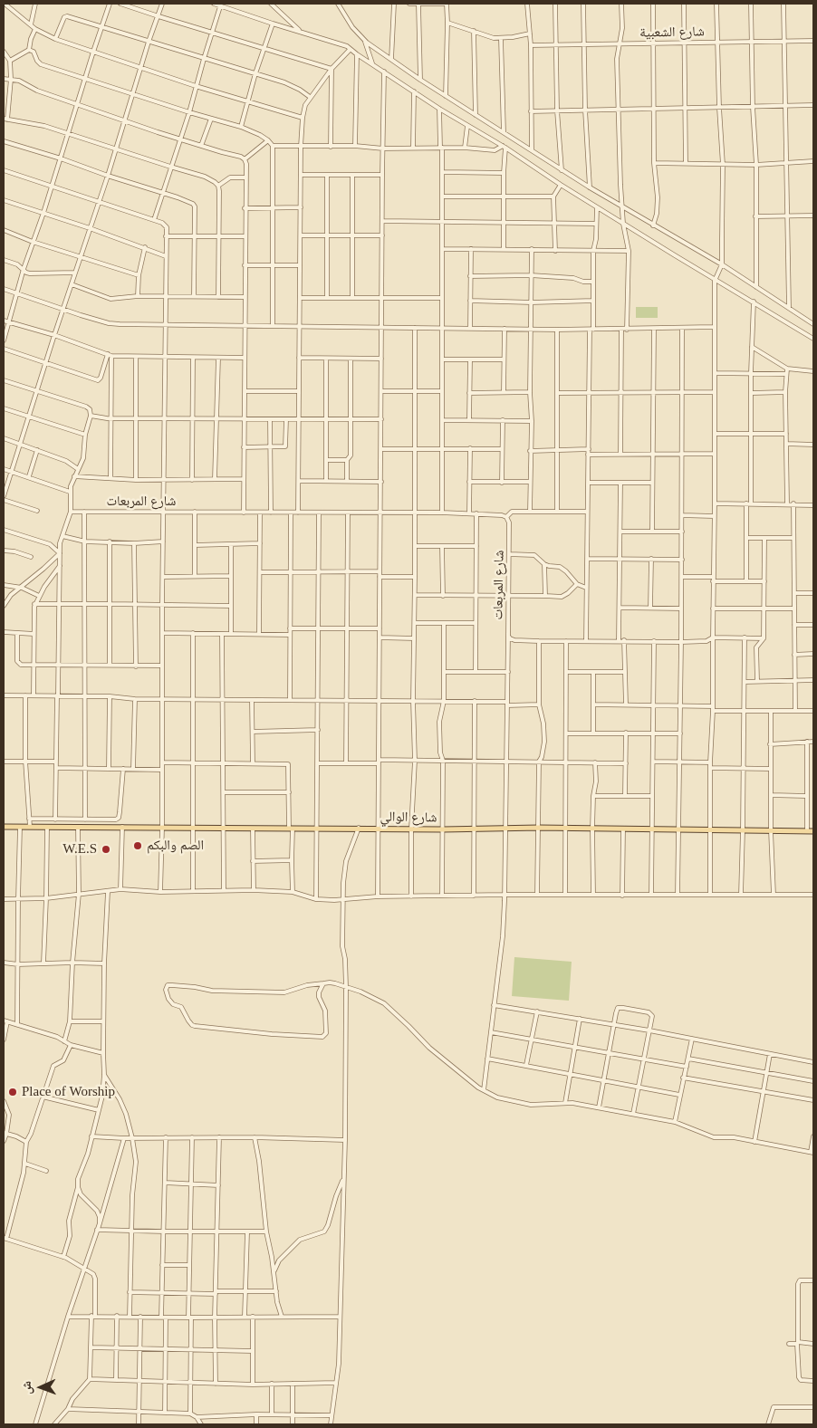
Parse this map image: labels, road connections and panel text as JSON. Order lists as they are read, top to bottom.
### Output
{
  "streets": {
    "main road": ["شارع الوالي"],
    "street": ["شارع الشعبية", "شارع المربعات"]
  },
  "places": ["الصم والبكم", "W.E.S", "Place of Worship"],
  "north": "left"
}
